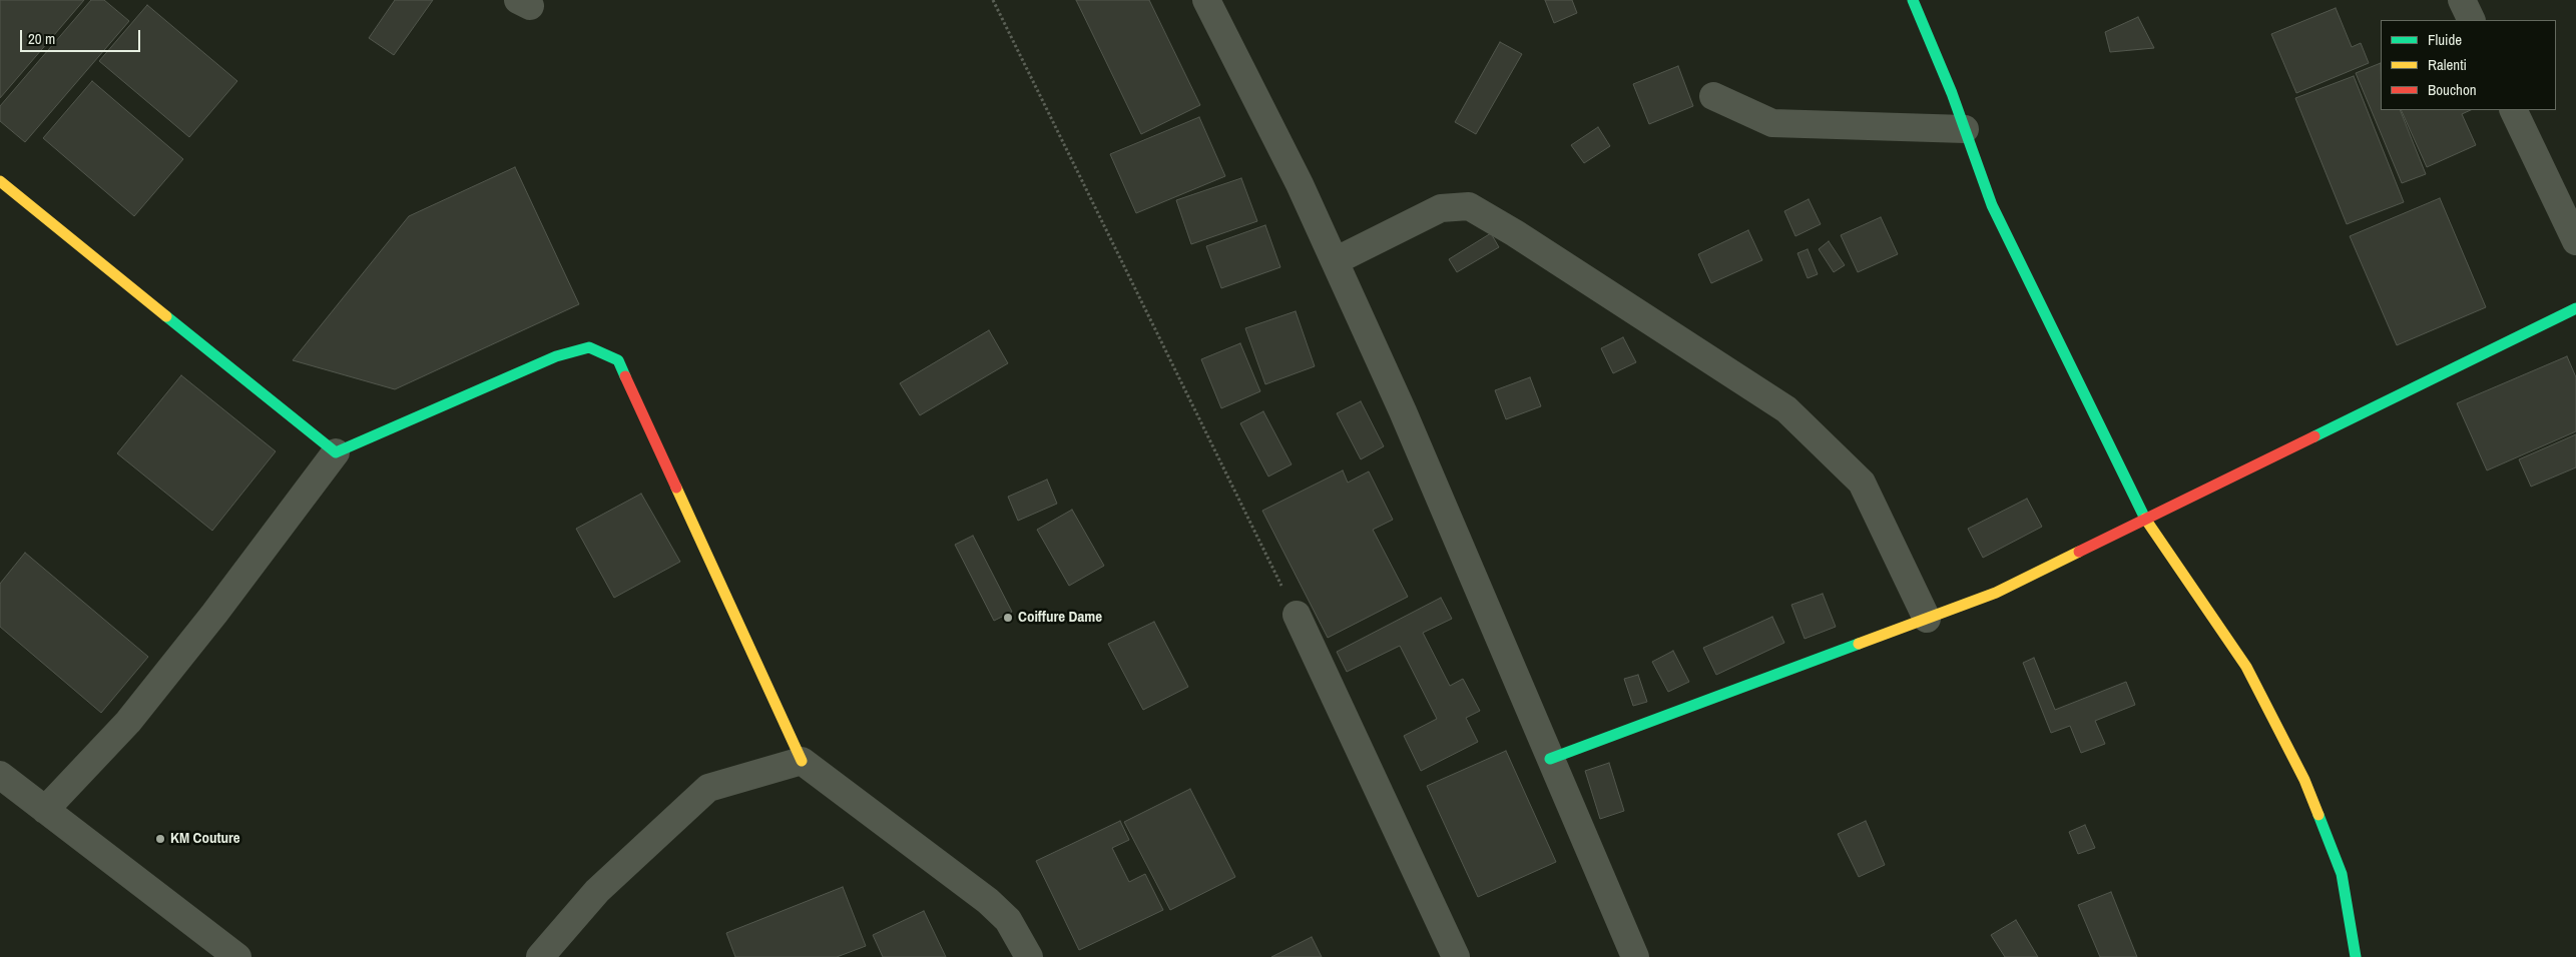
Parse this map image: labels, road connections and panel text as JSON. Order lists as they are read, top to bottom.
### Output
{
  "places": ["Coiffure Dame", "KM Couture"],
  "legend": ["Fluide", "Ralenti", "Bouchon"],
  "scale_bar": "20 m"
}
